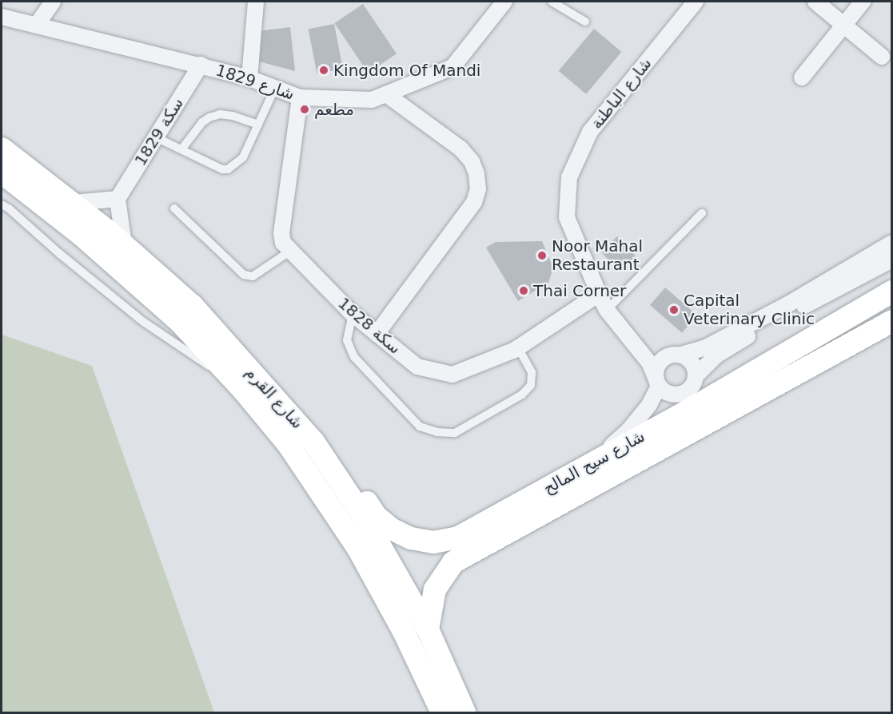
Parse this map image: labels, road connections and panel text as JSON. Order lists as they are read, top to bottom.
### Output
{
  "streets": {
    "main road": ["شارع القرم", "شارع سيح المالح"],
    "street": [
      "1829 شارع",
      "شارع الباطنة",
      "سكة 1829",
      "سكة 1828"
    ]
  },
  "crossings": [
    ["1829 شارع", "سكة 1829"],
    ["1829 شارع", "سكة 1828"],
    ["شارع الباطنة", "سكة 1828"],
    ["شارع القرم", "شارع سيح المالح"]
  ],
  "places": [
    "Kingdom Of Mandi",
    "مطعم",
    "Noor Mahal Restaurant",
    "Thai Corner",
    "Capital Veterinary Clinic"
  ]
}
